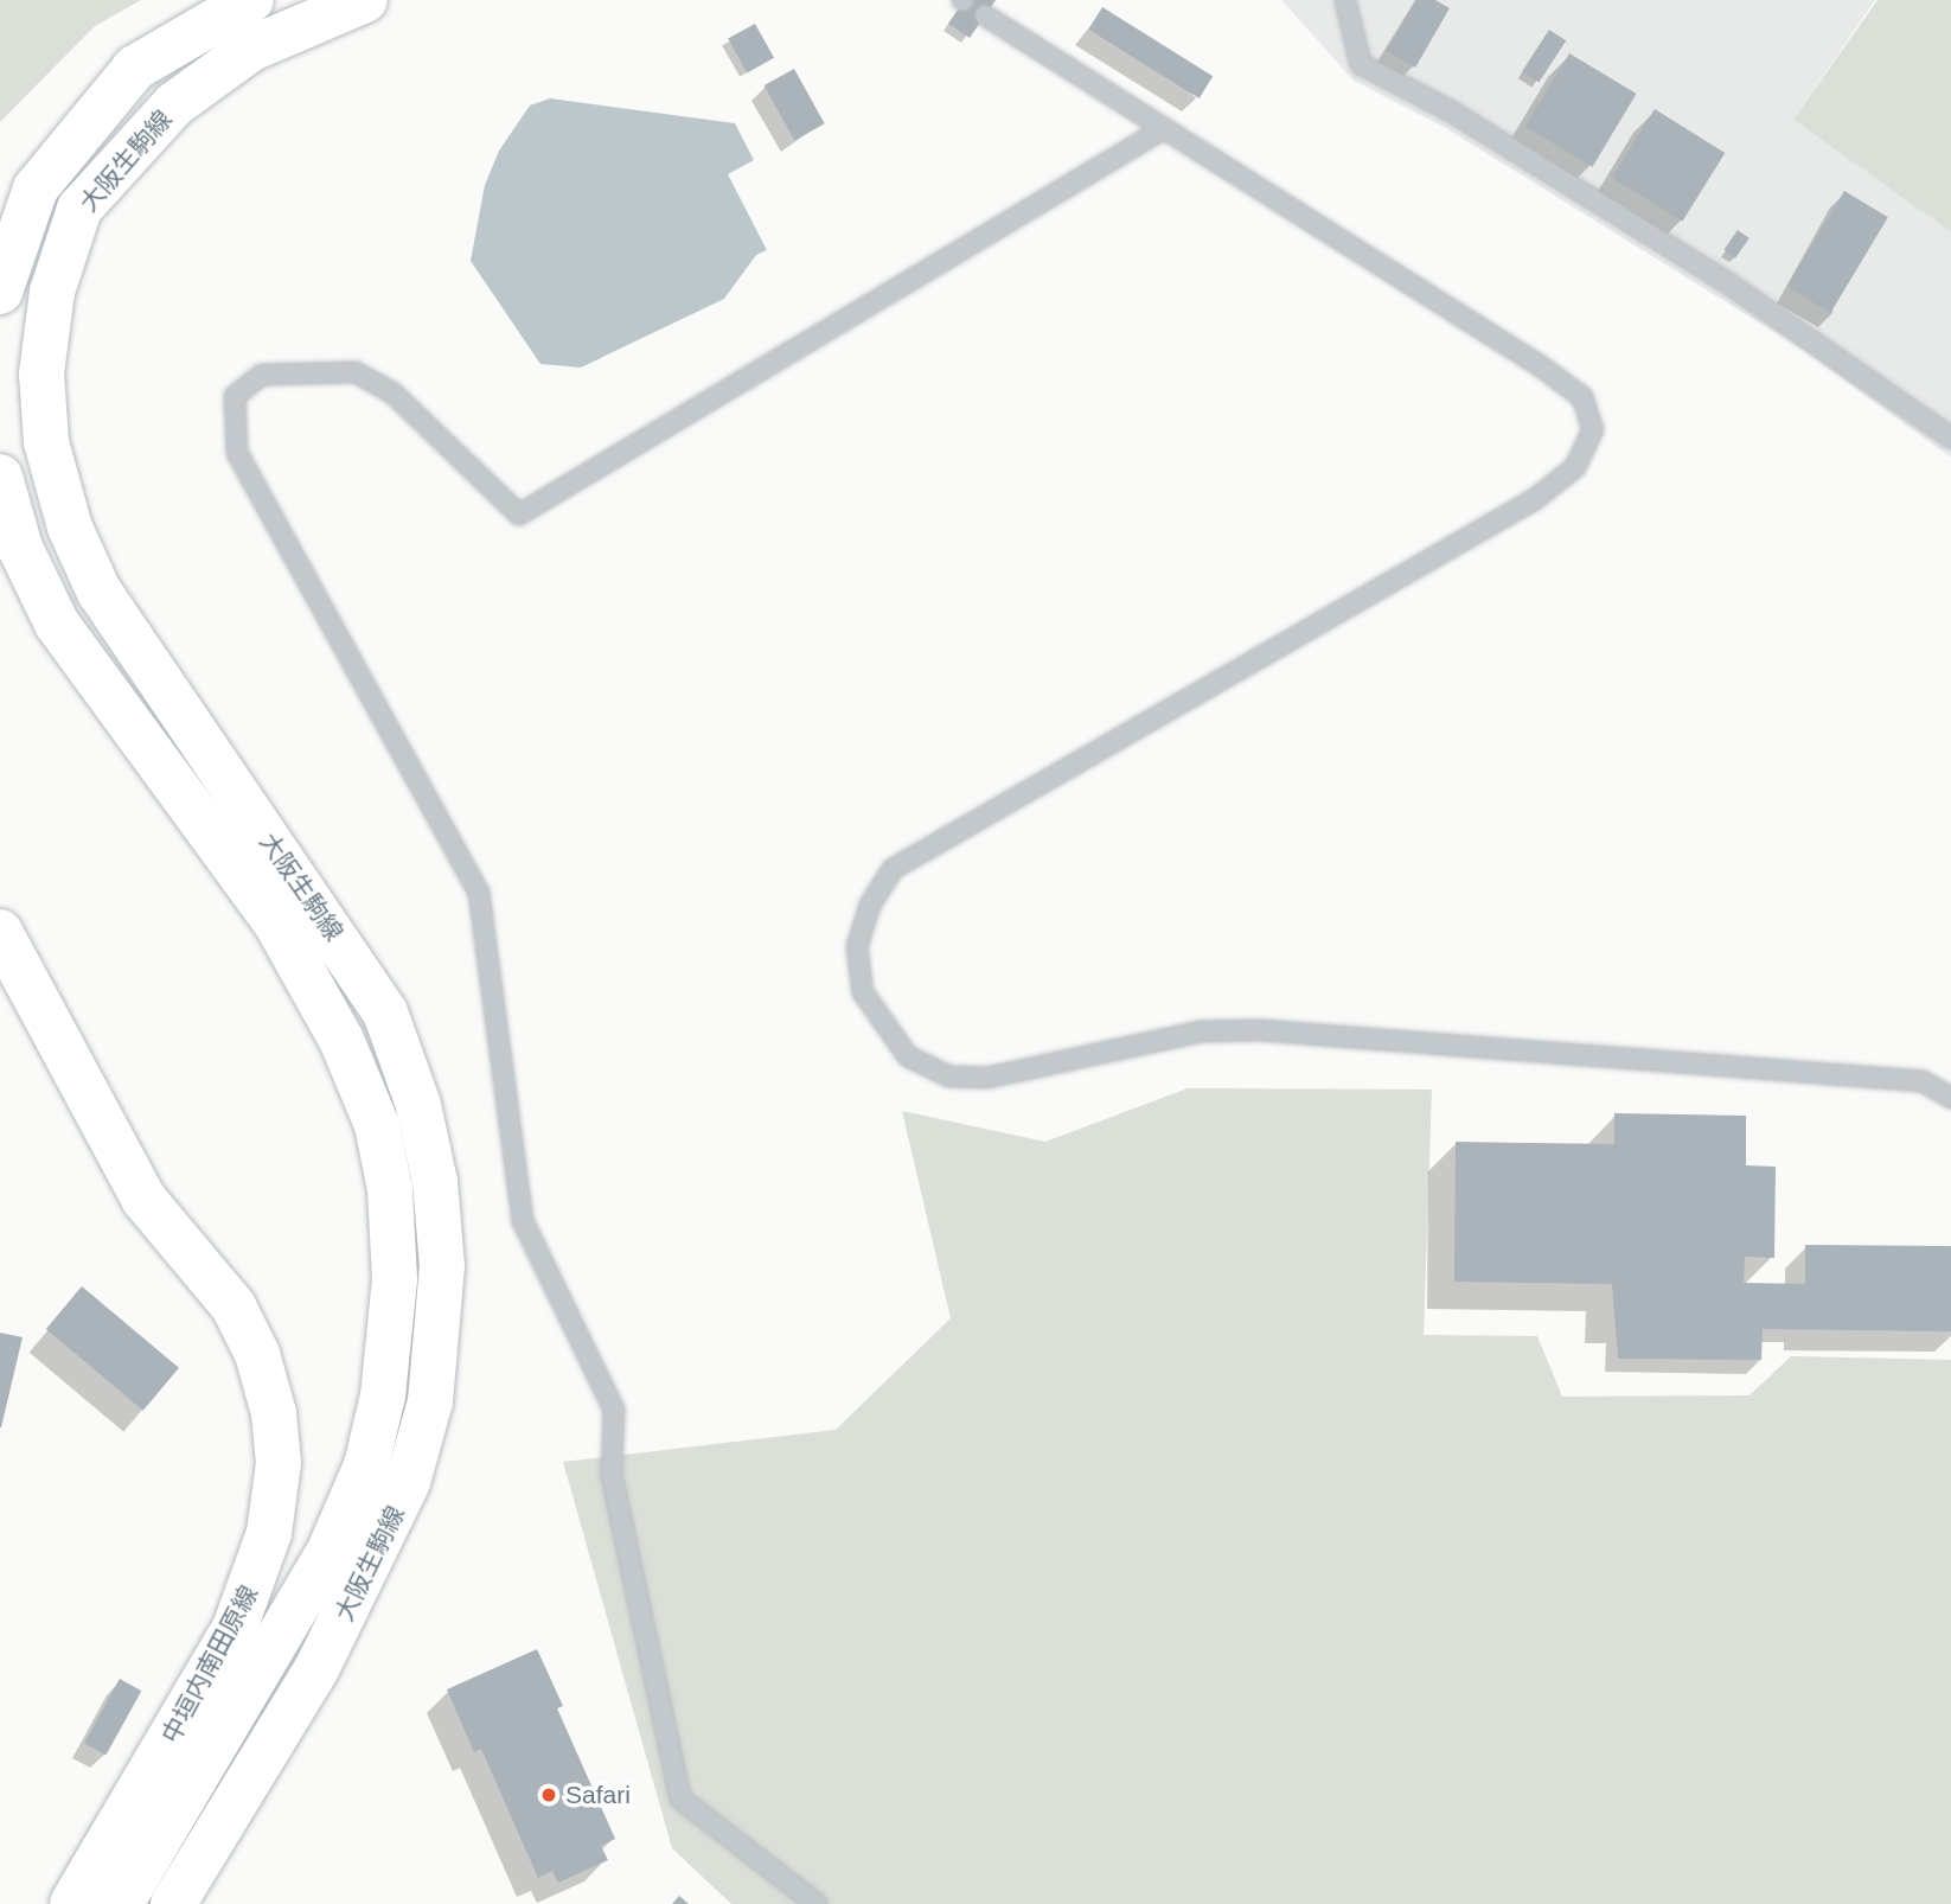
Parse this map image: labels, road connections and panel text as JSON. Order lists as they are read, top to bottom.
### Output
{
  "streets": {
    "main road": ["大阪生駒線", "中垣内南田原線"]
  },
  "places": ["Safari"]
}
